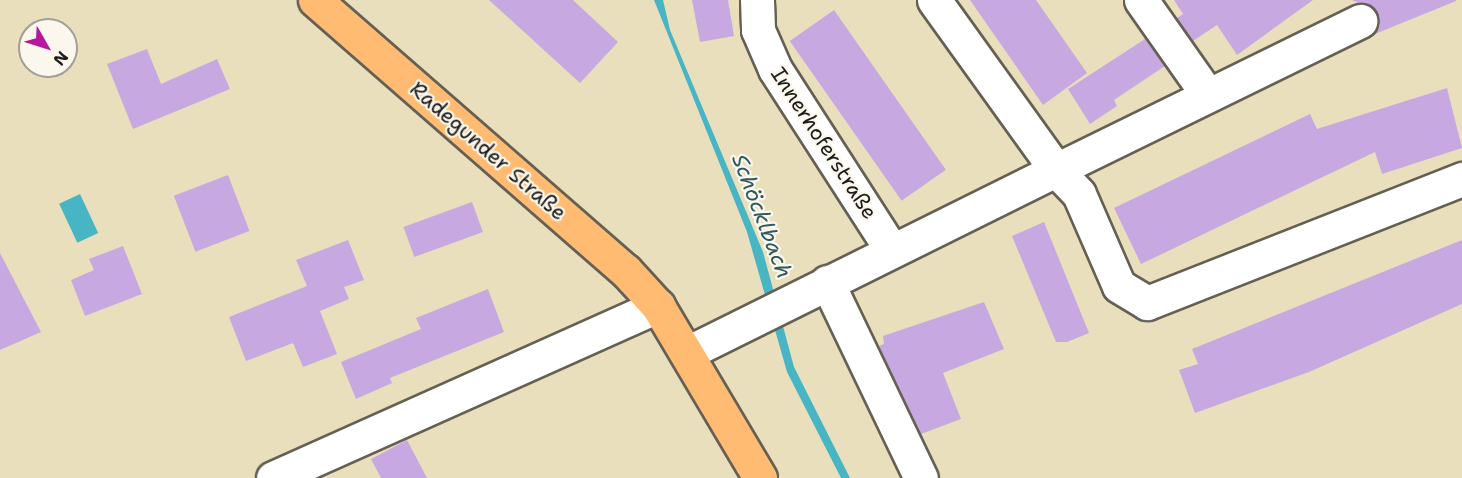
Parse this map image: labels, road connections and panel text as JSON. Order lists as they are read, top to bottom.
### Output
{
  "streets": {
    "main road": ["Radegunder Straße"],
    "street": ["Innerhoferstraße"]
  },
  "water": ["Schöcklbach"],
  "north": "bottom right"
}
